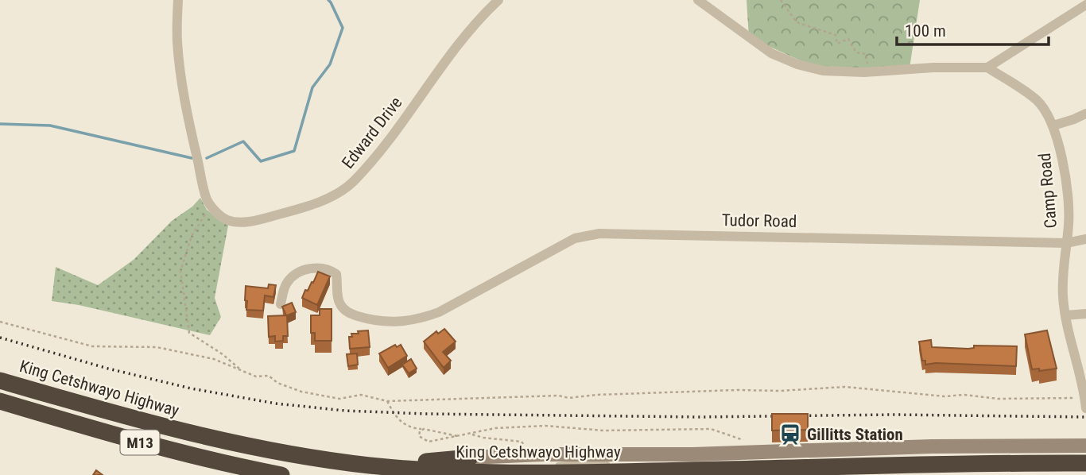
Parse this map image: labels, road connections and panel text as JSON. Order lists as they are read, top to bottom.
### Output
{
  "streets": {
    "highway": ["King Cetshwayo Highway", "M13"],
    "street": ["Edward Drive", "Camp Road", "Tudor Road"]
  },
  "crossings": [
    ["Camp Road", "Tudor Road"]
  ],
  "places": {
    "station": ["Gillitts Station"]
  },
  "scale_bar": "100 m"
}
